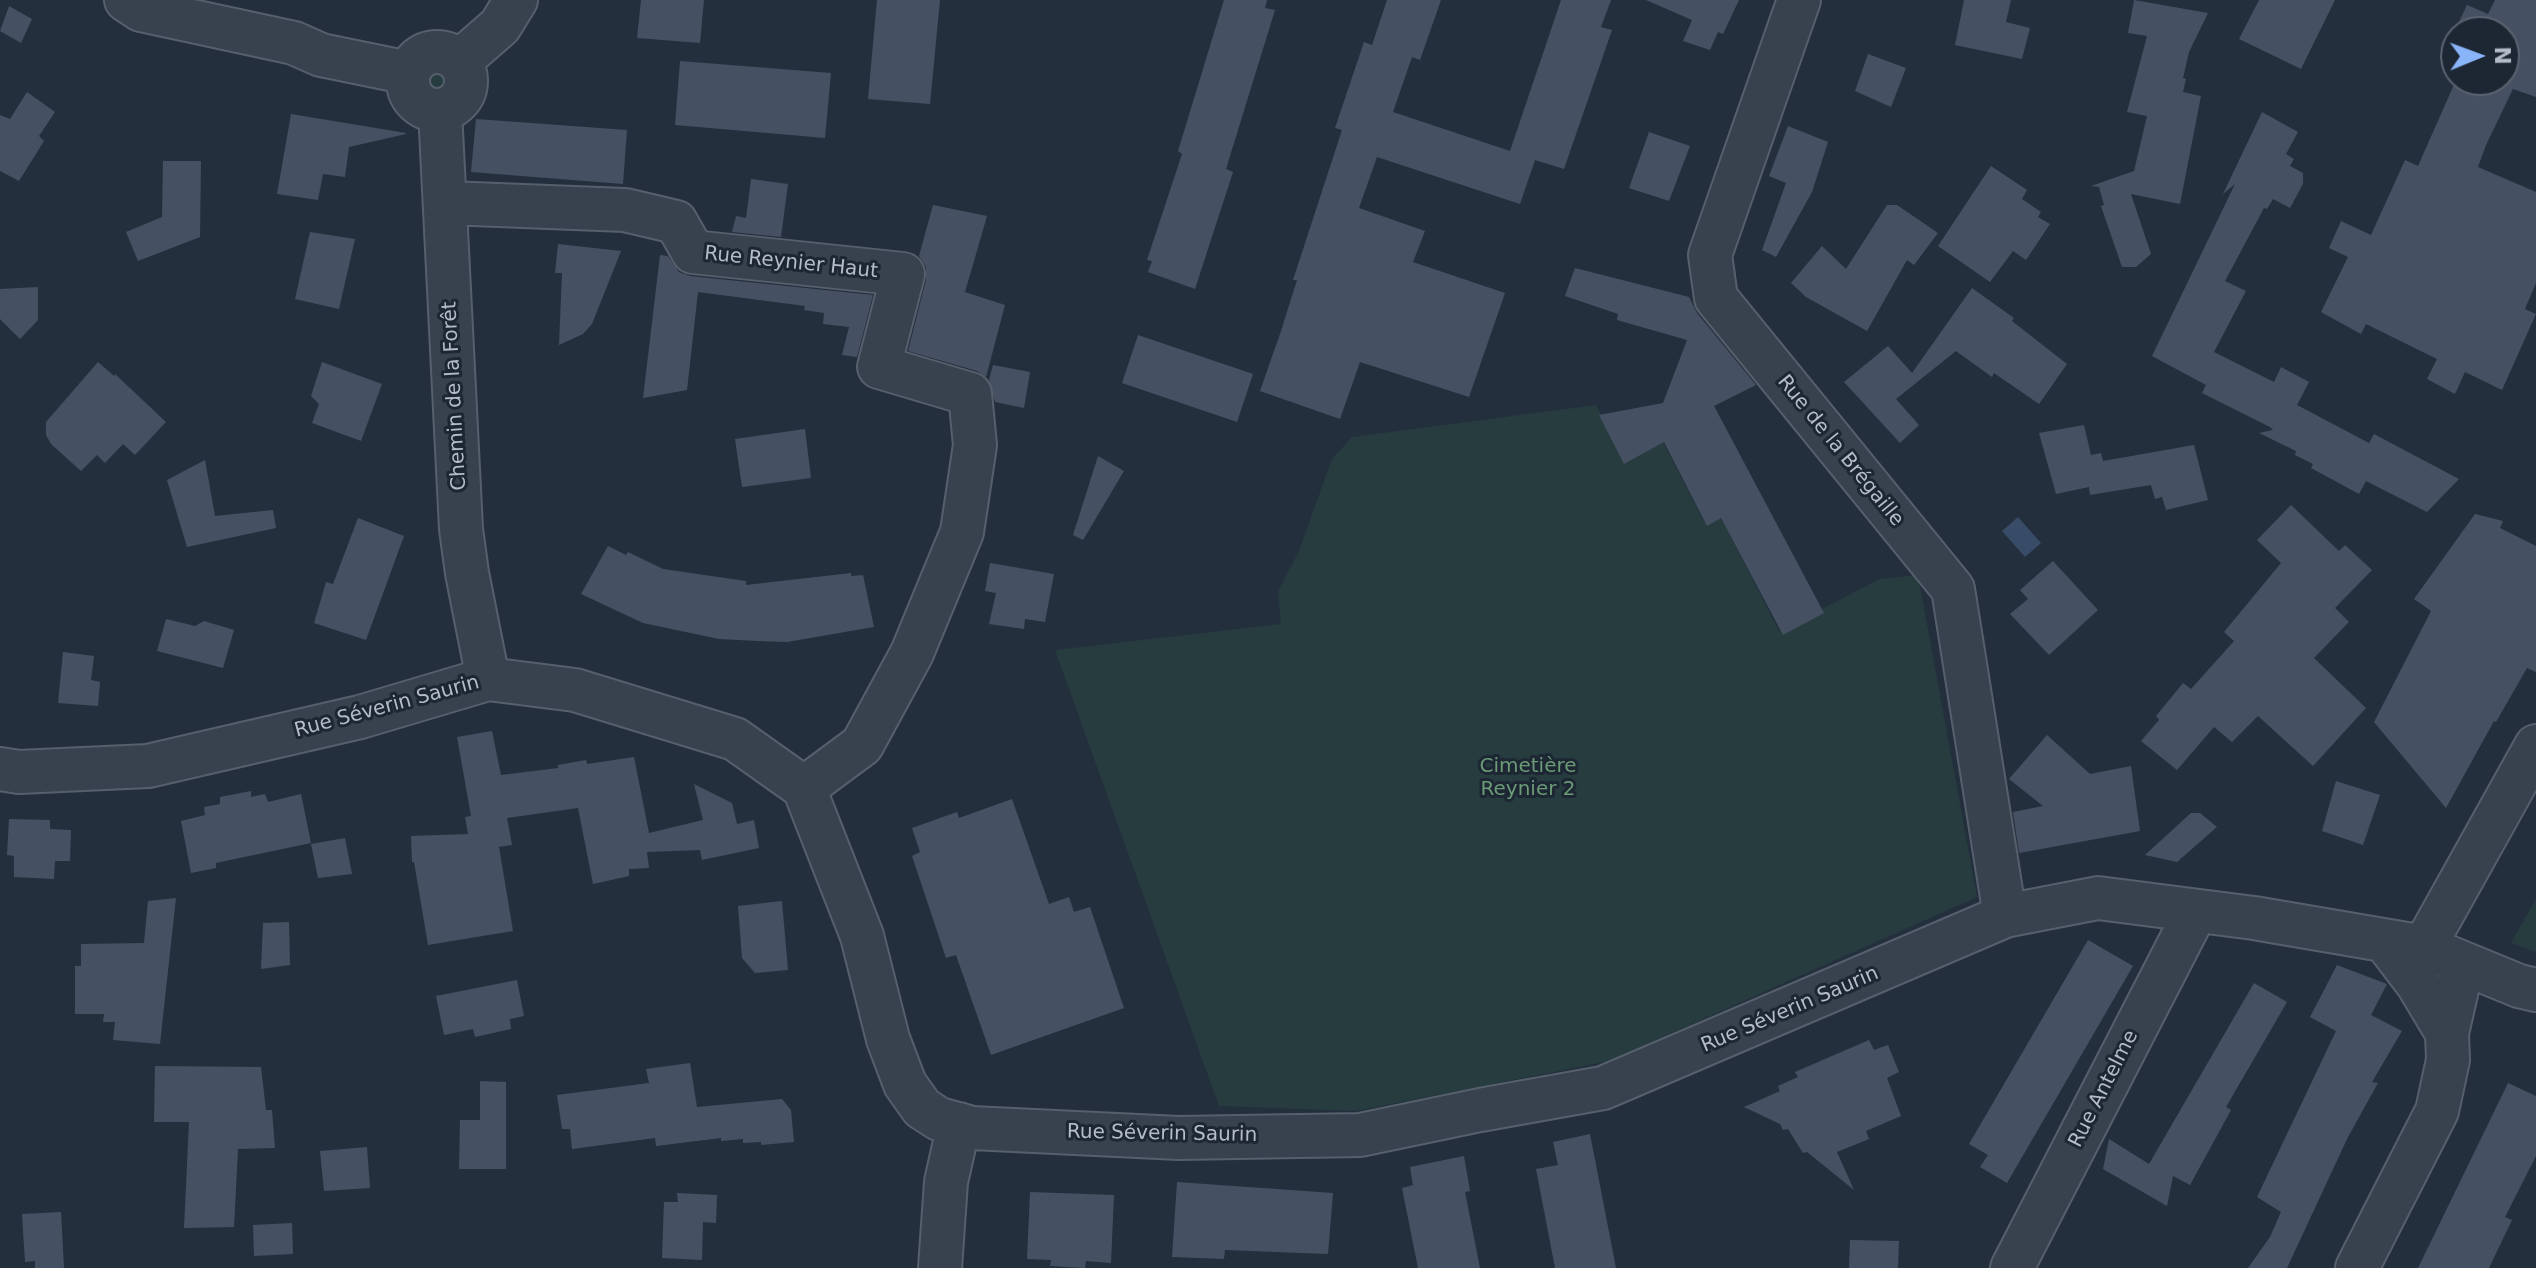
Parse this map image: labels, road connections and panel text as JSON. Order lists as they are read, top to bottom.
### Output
{
  "streets": {
    "street": [
      "Rue Reynier Haut",
      "Chemin de la Forêt",
      "Rue de la Brégaille",
      "Rue Séverin Saurin",
      "Rue Antelme"
    ]
  },
  "crossings": [
    ["Rue Reynier Haut", "Chemin de la Forêt"],
    ["Rue Reynier Haut", "Rue Séverin Saurin"],
    ["Chemin de la Forêt", "Rue Séverin Saurin"],
    ["Rue de la Brégaille", "Rue Séverin Saurin"],
    ["Rue Séverin Saurin", "Rue Antelme"]
  ],
  "parks": ["Cimetière Reynier 2"],
  "north": "right"
}
